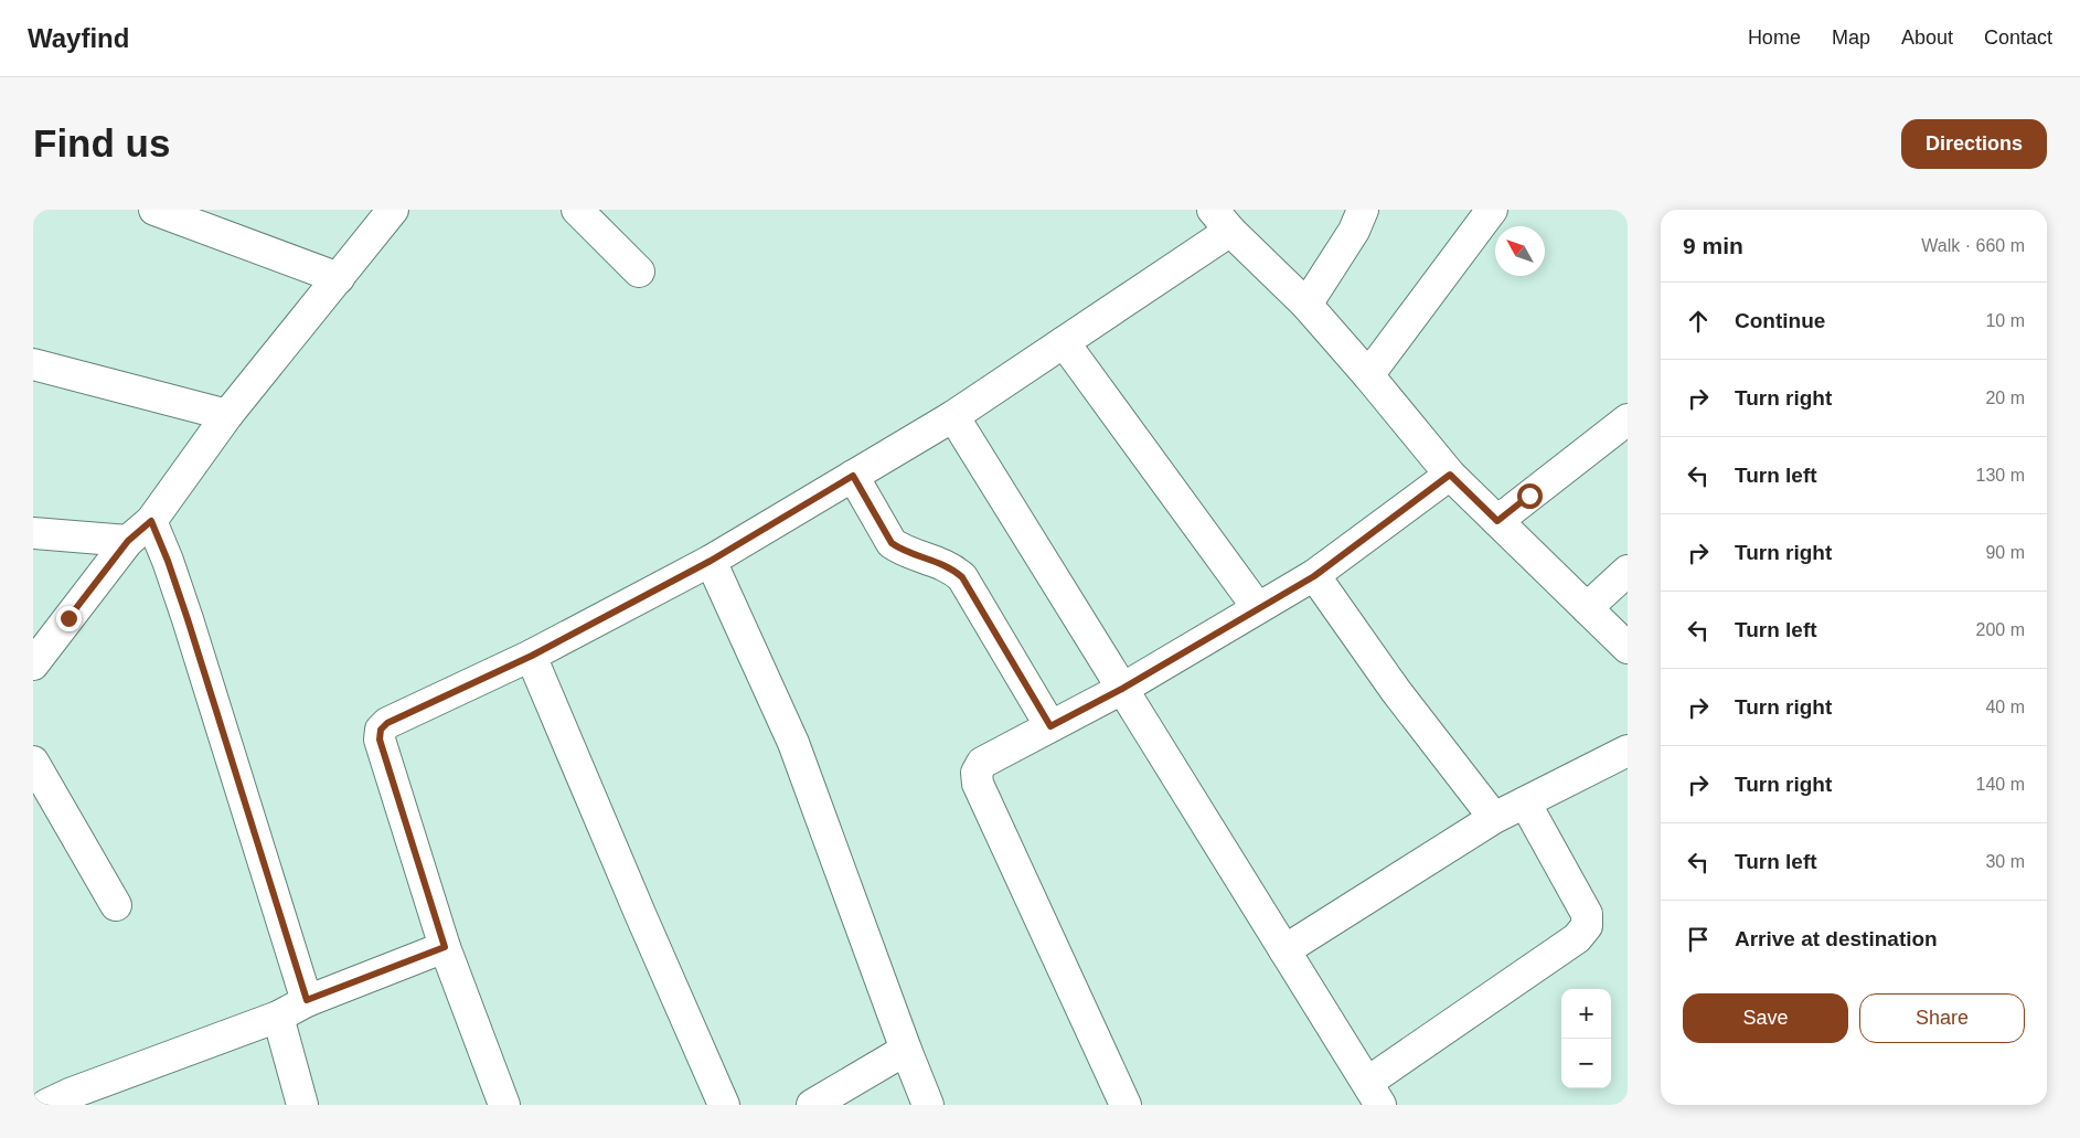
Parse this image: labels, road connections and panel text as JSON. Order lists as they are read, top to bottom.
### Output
{
  "north": "top left",
  "page": {
    "header": "Wayfind",
    "nav": [
      "Home",
      "Map",
      "About",
      "Contact"
    ],
    "buttons": [
      "Directions",
      ["Save", "Share"]
    ],
    "title": "Find us",
    "heading": ["9 min", "Walk · 660 m"],
    "list": [
      ["Continue", "10 m"],
      ["Turn right", "20 m"],
      ["Turn left", "130 m"],
      ["Turn right", "90 m"],
      ["Turn left", "200 m"],
      ["Turn right", "40 m"],
      ["Turn right", "140 m"],
      ["Turn left", "30 m"],
      "Arrive at destination"
    ],
    "map_buttons": ["+", "−"]
  }
}
